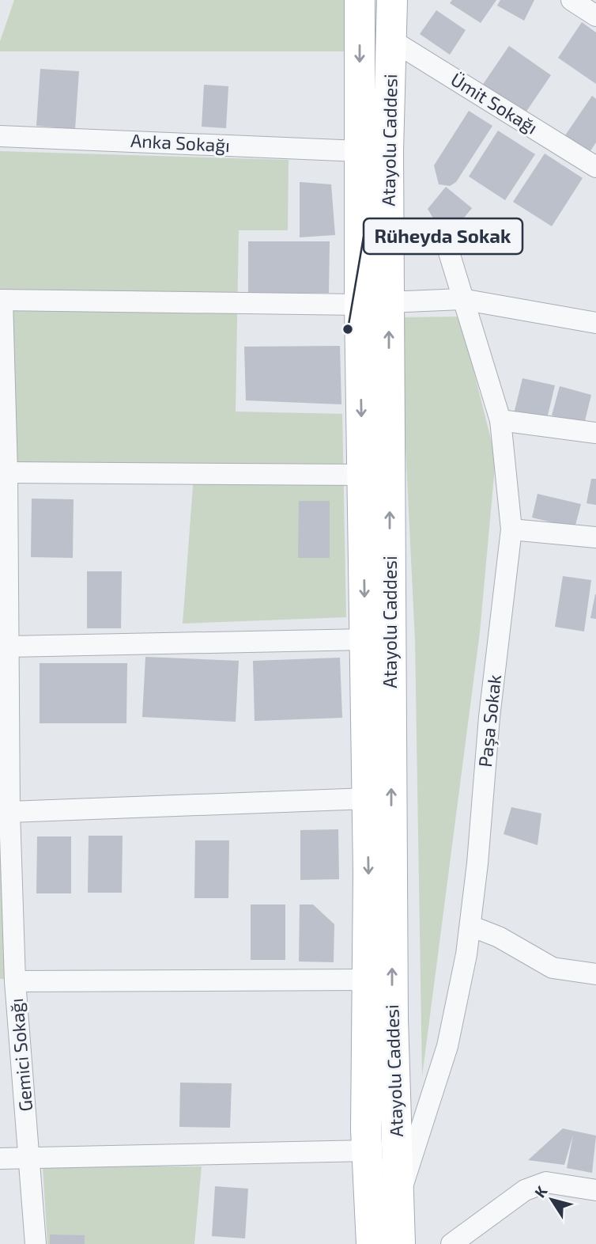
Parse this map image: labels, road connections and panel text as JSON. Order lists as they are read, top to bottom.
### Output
{
  "streets": {
    "main road": ["Atayolu Caddesi"],
    "street": [
      "Ümit Sokağı",
      "Anka Sokağı",
      "Paşa Sokak",
      "Gemici Sokağı"
    ]
  },
  "crossings": [
    ["Ümit Sokağı", "Atayolu Caddesi"],
    ["Atayolu Caddesi", "Anka Sokağı"],
    ["Atayolu Caddesi", "Paşa Sokak"]
  ],
  "places": ["Rüheyda Sokak"],
  "north": "top left"
}
